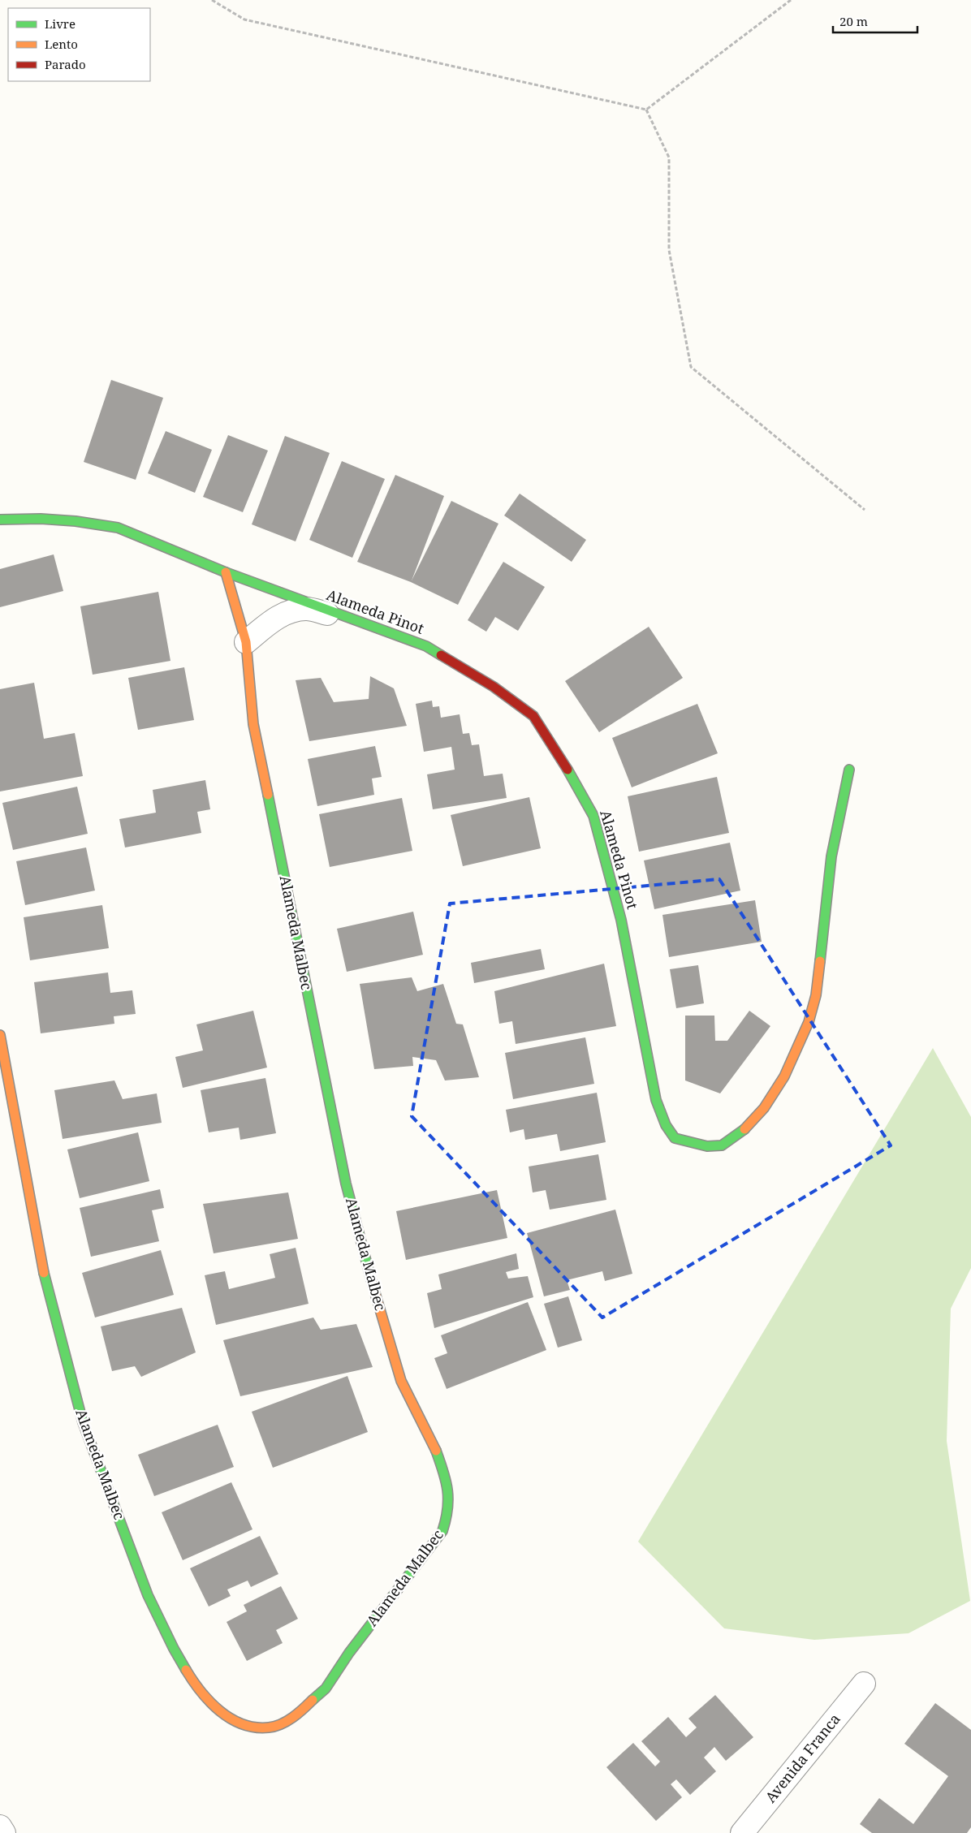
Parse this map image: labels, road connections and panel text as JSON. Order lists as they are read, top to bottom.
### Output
{
  "streets": {
    "street": ["Alameda Pinot", "Alameda Malbec", "Avenida Franca"]
  },
  "crossings": [
    ["Alameda Pinot", "Alameda Malbec"]
  ],
  "legend": ["Livre", "Lento", "Parado"],
  "scale_bar": "20 m"
}
